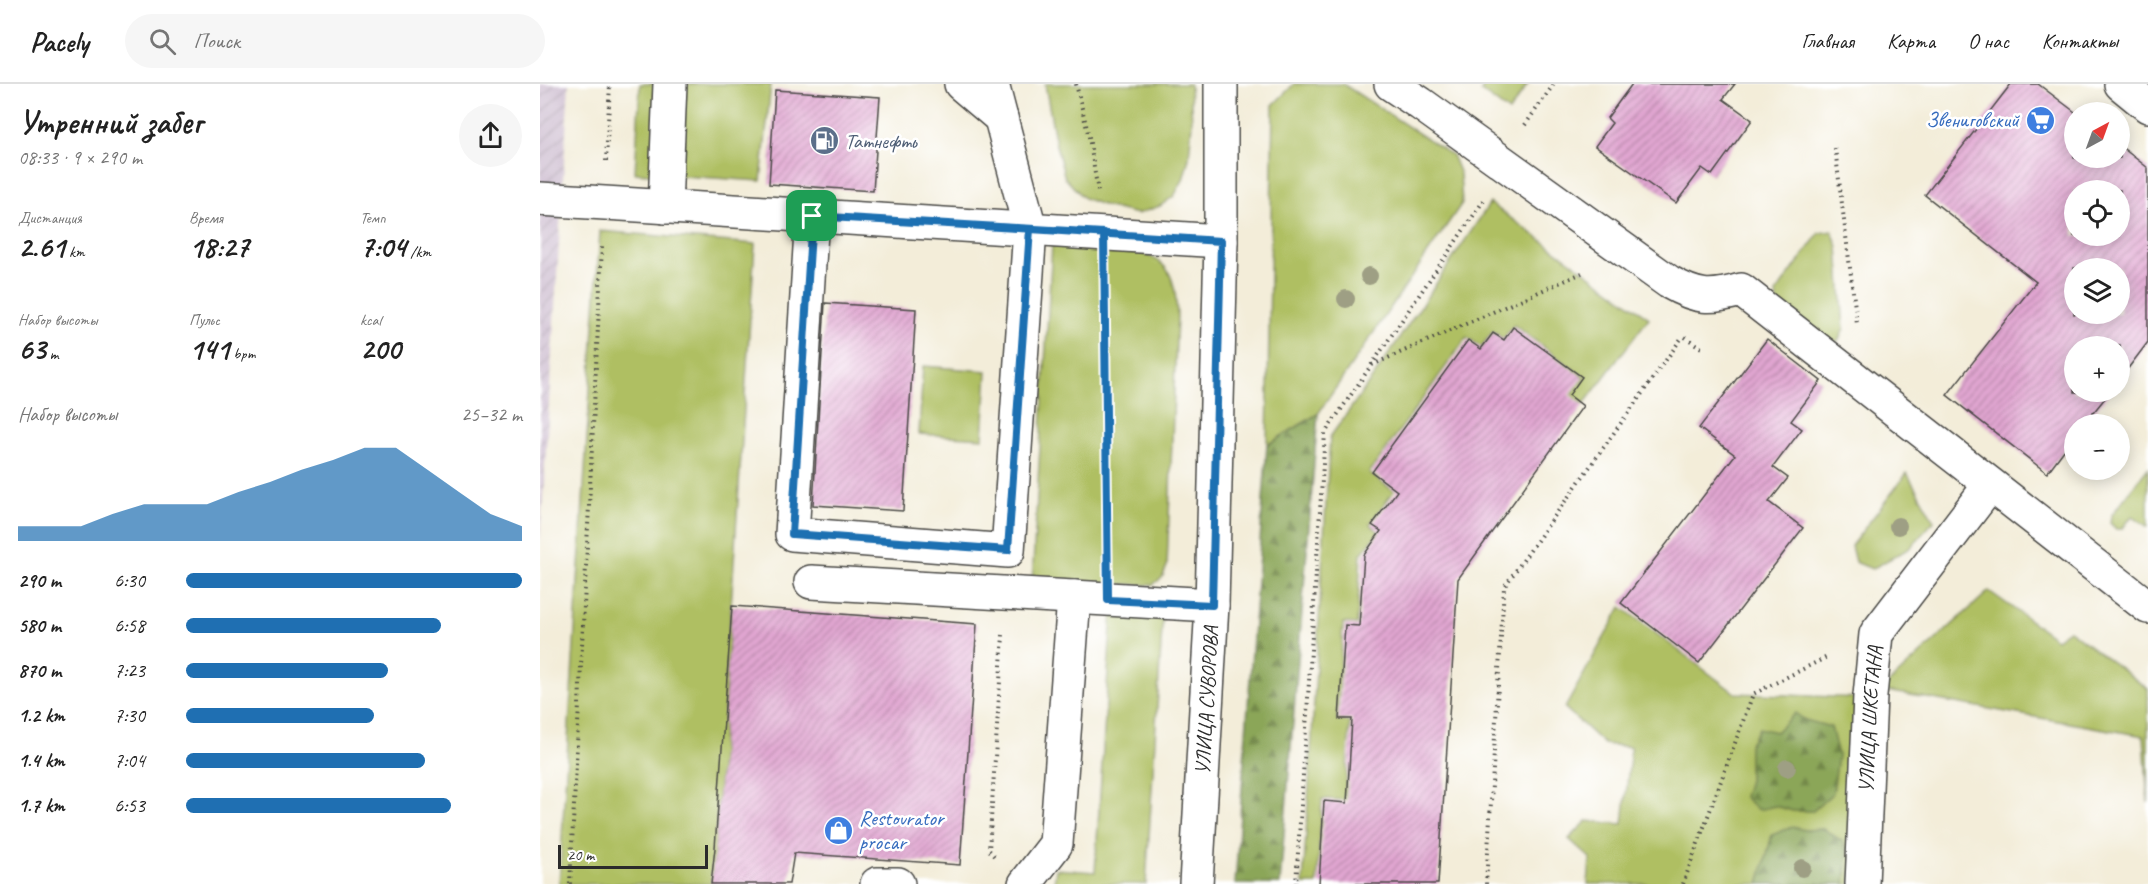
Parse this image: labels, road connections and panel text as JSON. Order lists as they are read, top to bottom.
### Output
{
  "streets": {
    "street": ["УЛИЦА СУВОРОВА", "УЛИЦА ШКЕТАНА"]
  },
  "places": {
    "supermarket": ["Звениговский"],
    "fuel station": ["Татнефть"],
    "shop": ["Restovrator procar"]
  },
  "scale_bar": "20 m",
  "north": "top right",
  "page": {
    "header": "Pacely",
    "search": "Поиск",
    "nav": [
      "Главная",
      "Карта",
      "О нас",
      "Контакты"
    ],
    "heading": ["Утренний забег", "08:33 · 9 × 290 m"],
    "map_buttons": ["+", "−"],
    "stats": [
      ["Дистанция", "2.61 km"],
      ["Время", "18:27"],
      ["Темп", "7:04 /km"],
      ["Набор высоты", "63 m"],
      ["Пульс", "141 bpm"],
      ["kcal", "200"]
    ],
    "chart": ["Набор высоты", "25–32 m"],
    "list": [
      {
        "name": "290 m",
        "note": "6:30"
      },
      {
        "name": "580 m",
        "note": "6:58"
      },
      {
        "name": "870 m",
        "note": "7:23"
      },
      {
        "name": "1.2 km",
        "note": "7:30"
      },
      {
        "name": "1.4 km",
        "note": "7:04"
      },
      {
        "name": "1.7 km",
        "note": "6:53"
      }
    ],
    "scale": "20 m"
  }
}
